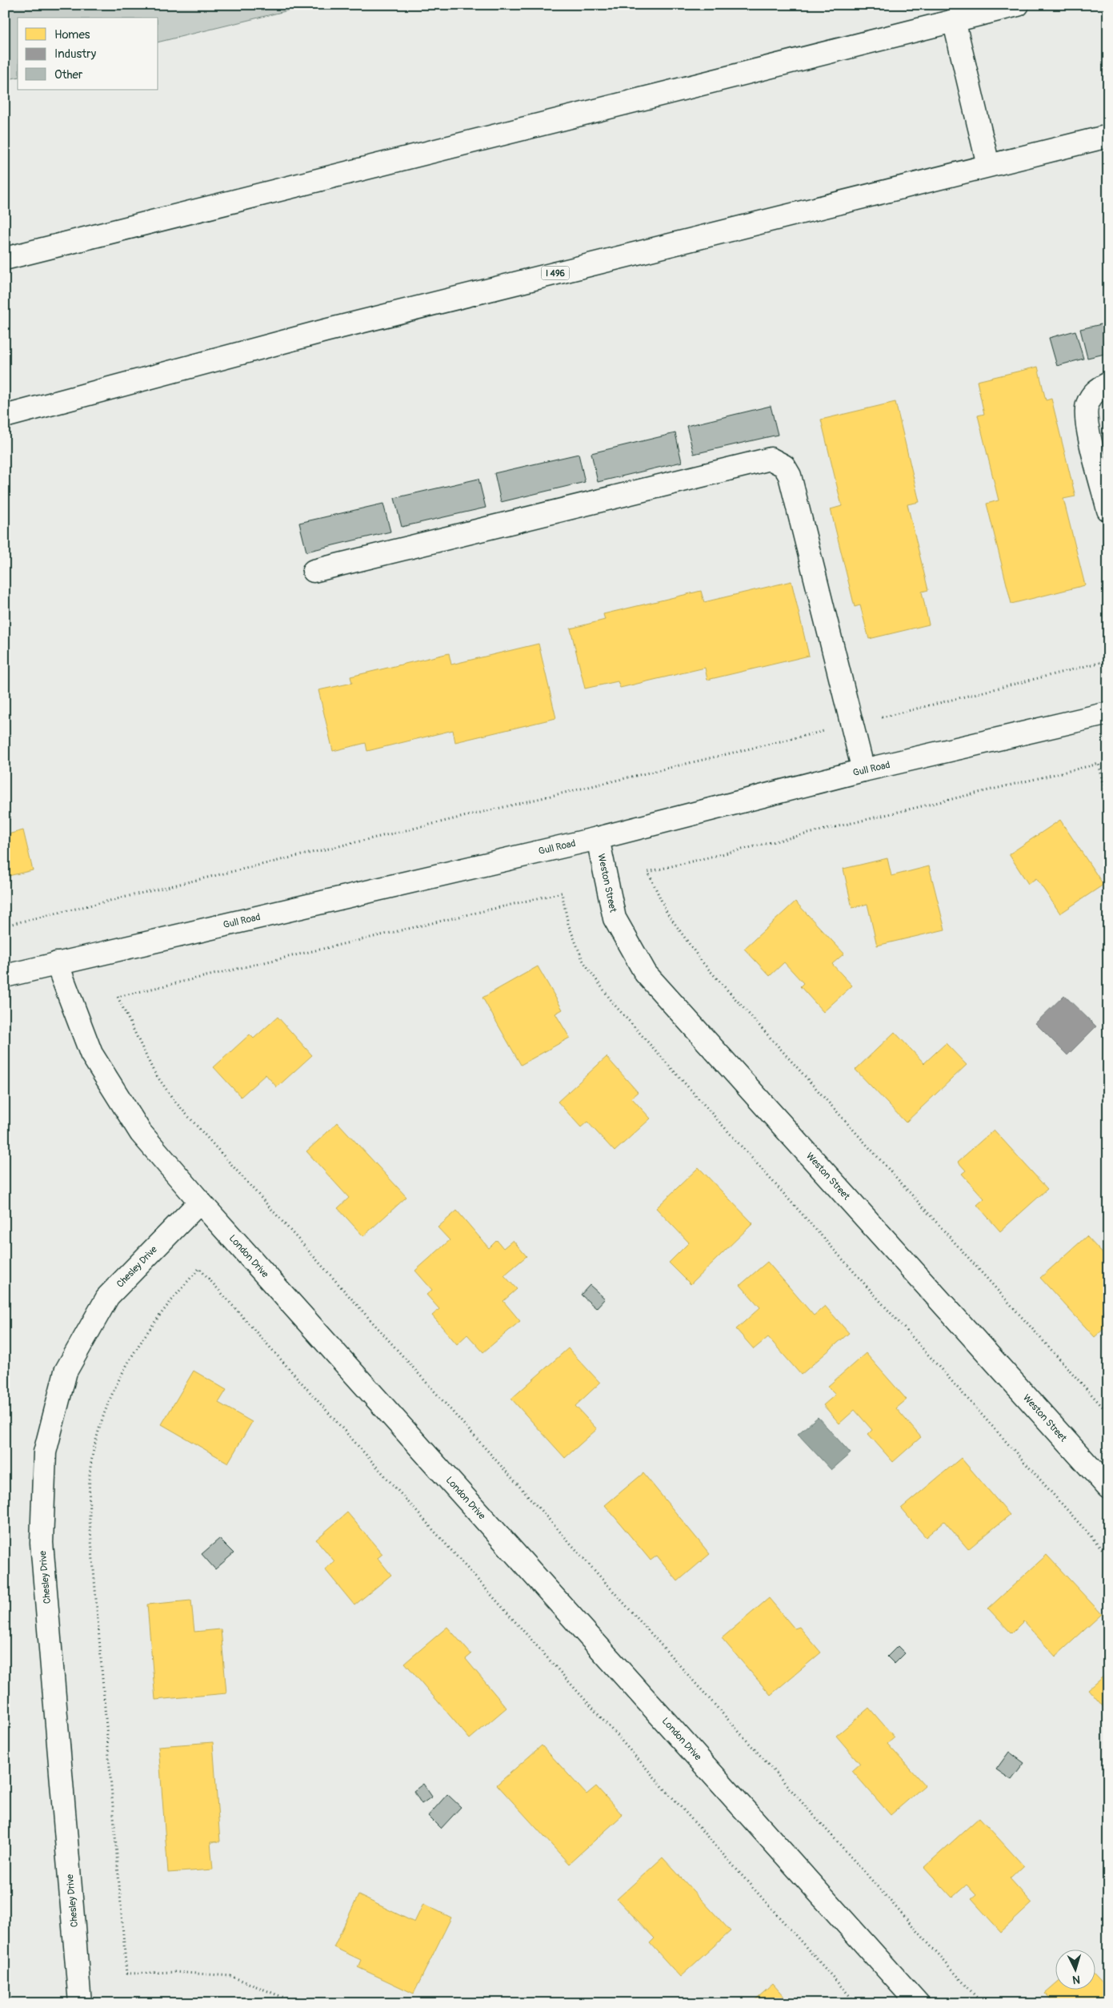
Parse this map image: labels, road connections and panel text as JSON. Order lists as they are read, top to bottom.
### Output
{
  "streets": {
    "main road": [
      "I 496",
      "Gull Road",
      "Weston Street",
      "London Drive",
      "Chesley Drive"
    ]
  },
  "crossings": [
    ["Gull Road", "Weston Street"],
    ["Gull Road", "London Drive"],
    ["London Drive", "Chesley Drive"]
  ],
  "legend": ["Homes", "Industry", "Other"],
  "north": "bottom"
}
